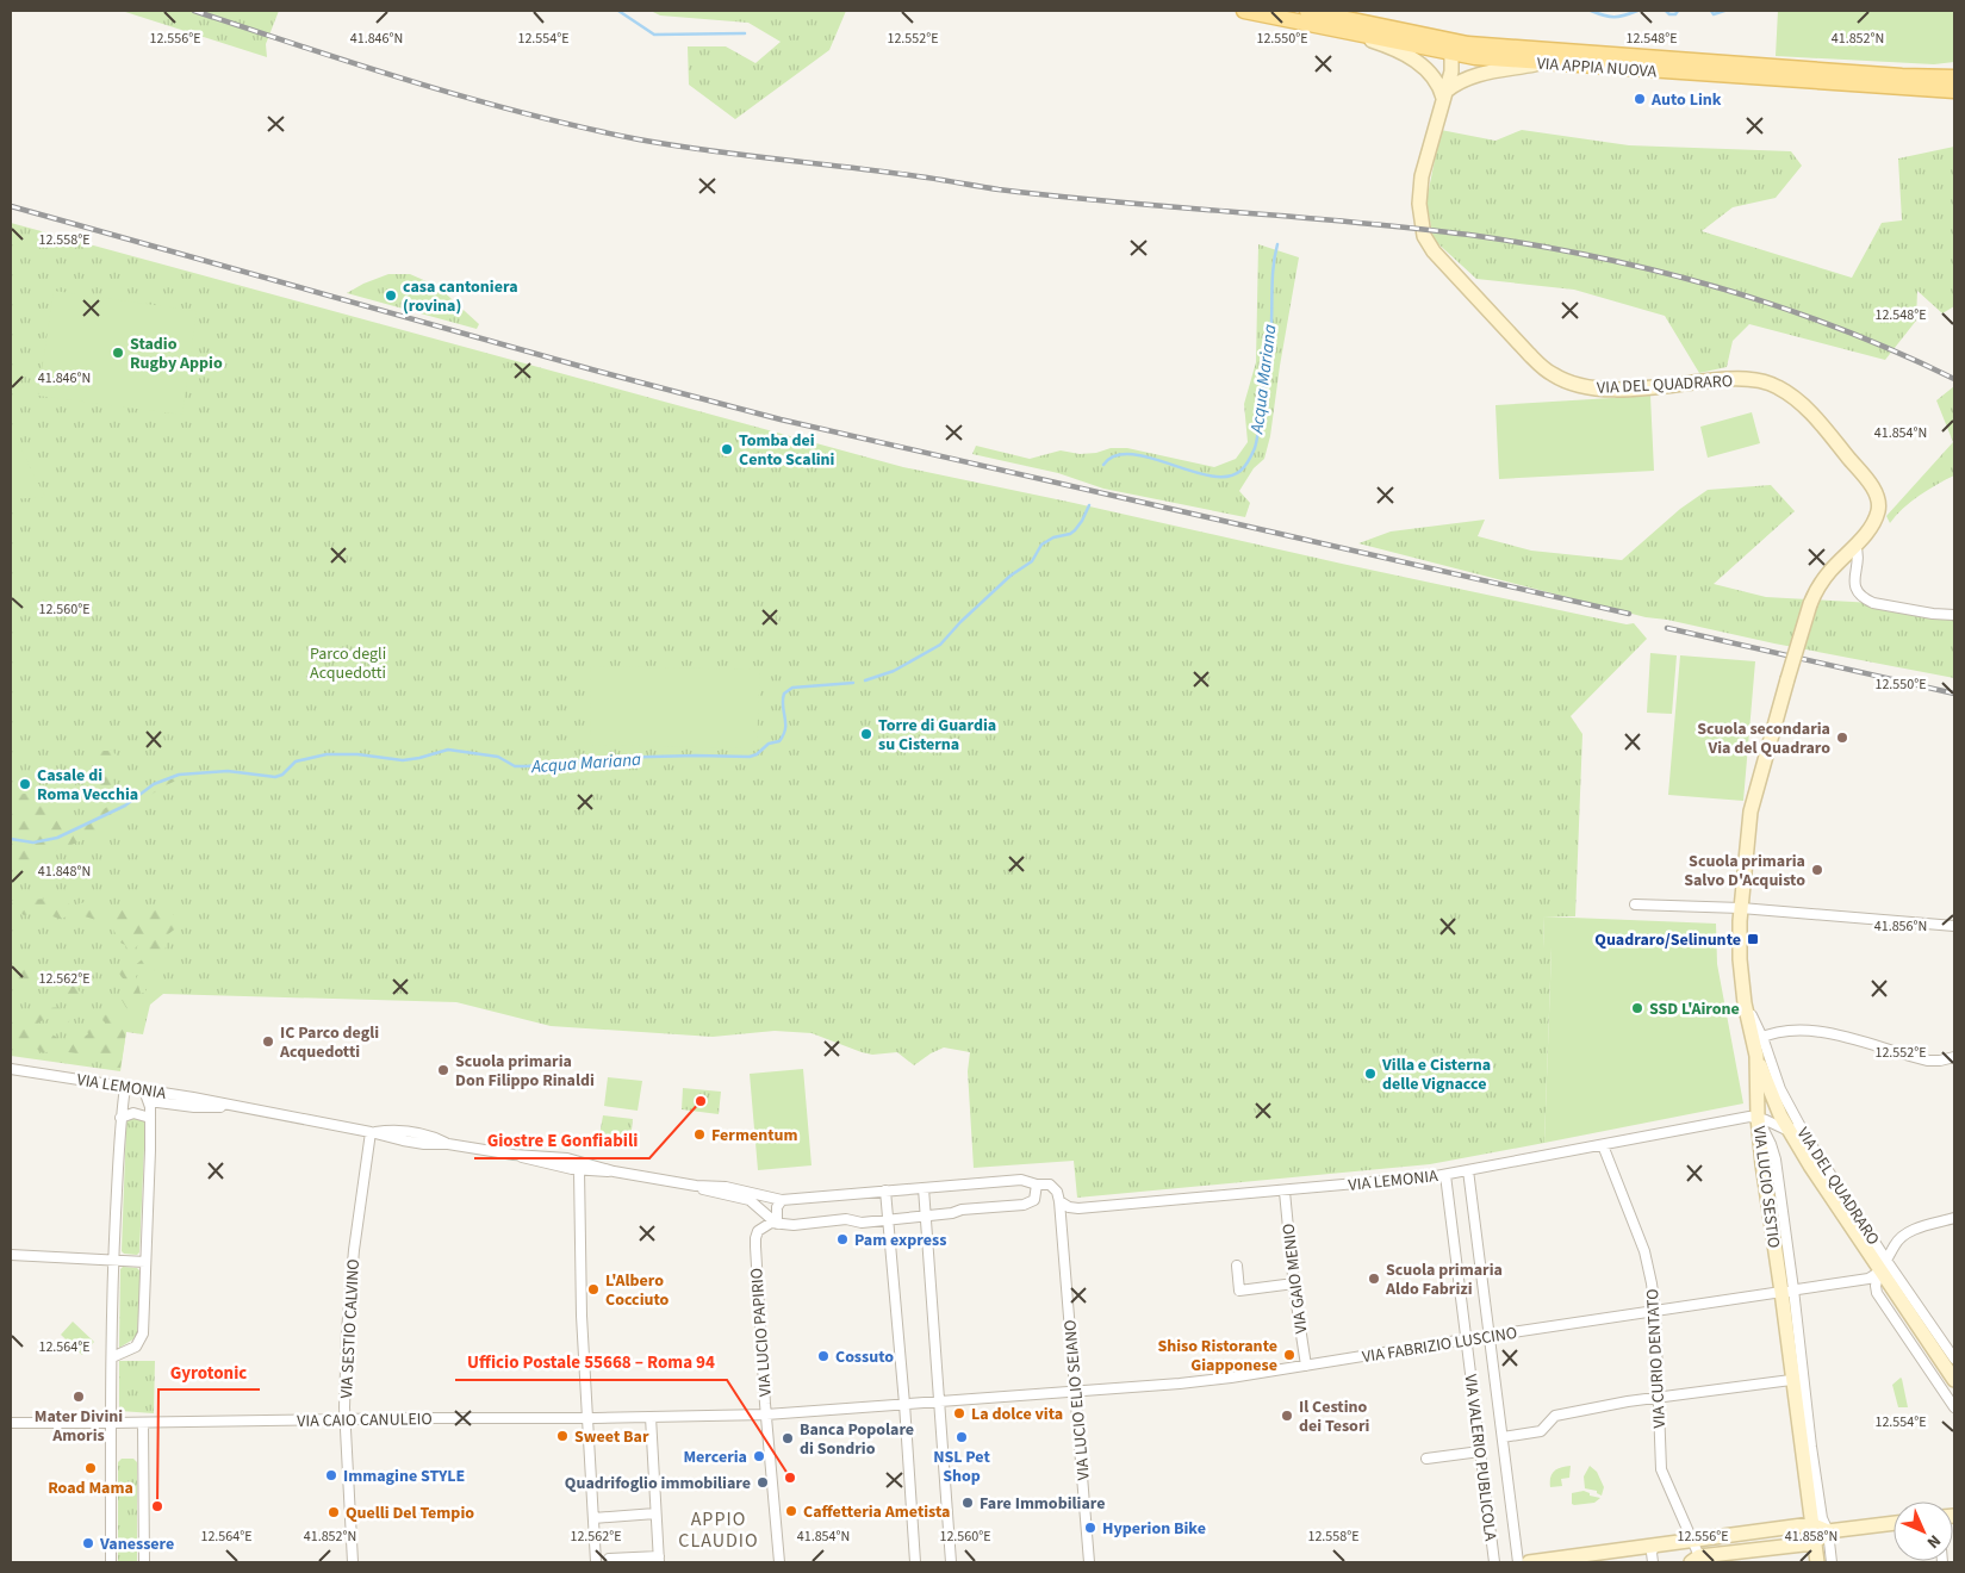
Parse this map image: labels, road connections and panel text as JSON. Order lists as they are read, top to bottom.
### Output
{
  "streets": {
    "main road": ["VIA APPIA NUOVA", "VIA DEL QUADRARO", "VIA LUCIO SESTIO"],
    "street": [
      "VIA LEMONIA",
      "VIA GAIO MENIO",
      "VIA SESTIO CALVINO",
      "VIA LUCIO PAPIRIO",
      "VIA FABRIZIO LUSCINO",
      "VIA CURIO DENTATO",
      "VIA LUCIO ELIO SEIANO",
      "VIA CAIO CANULEIO",
      "VIA VALERIO PUBLICOLA"
    ]
  },
  "crossings": [
    ["VIA APPIA NUOVA", "VIA DEL QUADRARO"],
    ["VIA DEL QUADRARO", "VIA LEMONIA"],
    ["VIA DEL QUADRARO", "VIA LUCIO SESTIO"],
    ["VIA DEL QUADRARO", "VIA FABRIZIO LUSCINO"],
    ["VIA LEMONIA", "VIA LUCIO SESTIO"],
    ["VIA LEMONIA", "VIA GAIO MENIO"],
    ["VIA LEMONIA", "VIA SESTIO CALVINO"],
    ["VIA LEMONIA", "VIA LUCIO PAPIRIO"],
    ["VIA LEMONIA", "VIA CURIO DENTATO"],
    ["VIA LEMONIA", "VIA LUCIO ELIO SEIANO"],
    ["VIA LEMONIA", "VIA VALERIO PUBLICOLA"],
    ["VIA LUCIO SESTIO", "VIA FABRIZIO LUSCINO"],
    ["VIA GAIO MENIO", "VIA FABRIZIO LUSCINO"],
    ["VIA SESTIO CALVINO", "VIA CAIO CANULEIO"],
    ["VIA LUCIO PAPIRIO", "VIA CAIO CANULEIO"],
    ["VIA FABRIZIO LUSCINO", "VIA CURIO DENTATO"],
    ["VIA FABRIZIO LUSCINO", "VIA LUCIO ELIO SEIANO"],
    ["VIA FABRIZIO LUSCINO", "VIA CAIO CANULEIO"],
    ["VIA FABRIZIO LUSCINO", "VIA VALERIO PUBLICOLA"]
  ],
  "districts": ["APPIO CLAUDIO"],
  "water": ["Acqua Mariana"],
  "parks": ["Parco degli Acquedotti"],
  "places": {
    "other": [
      "Auto Link",
      "casa cantoniera (rovina)",
      "Stadio Rugby Appio",
      "Tomba dei Cento Scalini",
      "Torre di Guardia su Cisterna",
      "Scuola secondaria Via del Quadraro",
      "Casale di Roma Vecchia",
      "Scuola primaria Salvo D'Acquisto",
      "SSD L'Airone",
      "IC Parco degli Acquedotti",
      "Scuola primaria Don Filippo Rinaldi",
      "Villa e Cisterna delle Vignacce",
      "Giostre E Gonfiabili",
      "Fermentum",
      "Pam express",
      "Scuola primaria Aldo Fabrizi",
      "L'Albero Cocciuto",
      "Shiso Ristorante Giapponese",
      "Cossuto",
      "Mater Divini Amoris",
      "La dolce vita",
      "Il Cestino dei Tesori",
      "Sweet Bar",
      "NSL Pet Shop",
      "Banca Popolare di Sondrio",
      "Merceria",
      "Road Mama",
      "Immagine STYLE",
      "Ufficio Postale 55668 – Roma 94",
      "Quadrifoglio immobiliare",
      "Fare Immobiliare",
      "Gyrotonic",
      "Caffetteria Ametista",
      "Quelli Del Tempio",
      "Hyperion Bike",
      "Vanessere"
    ],
    "transit": ["Quadraro/Selinunte"]
  },
  "north": "bottom right",
  "coordinates": [
    "12.556°E",
    "41.846°N",
    "12.554°E",
    "12.552°E",
    "12.550°E",
    "12.548°E",
    "41.852°N",
    "12.558°E",
    "41.854°N",
    "12.560°E",
    "41.848°N",
    "41.856°N",
    "12.562°E",
    "12.564°E",
    "41.858°N"
  ]
}
